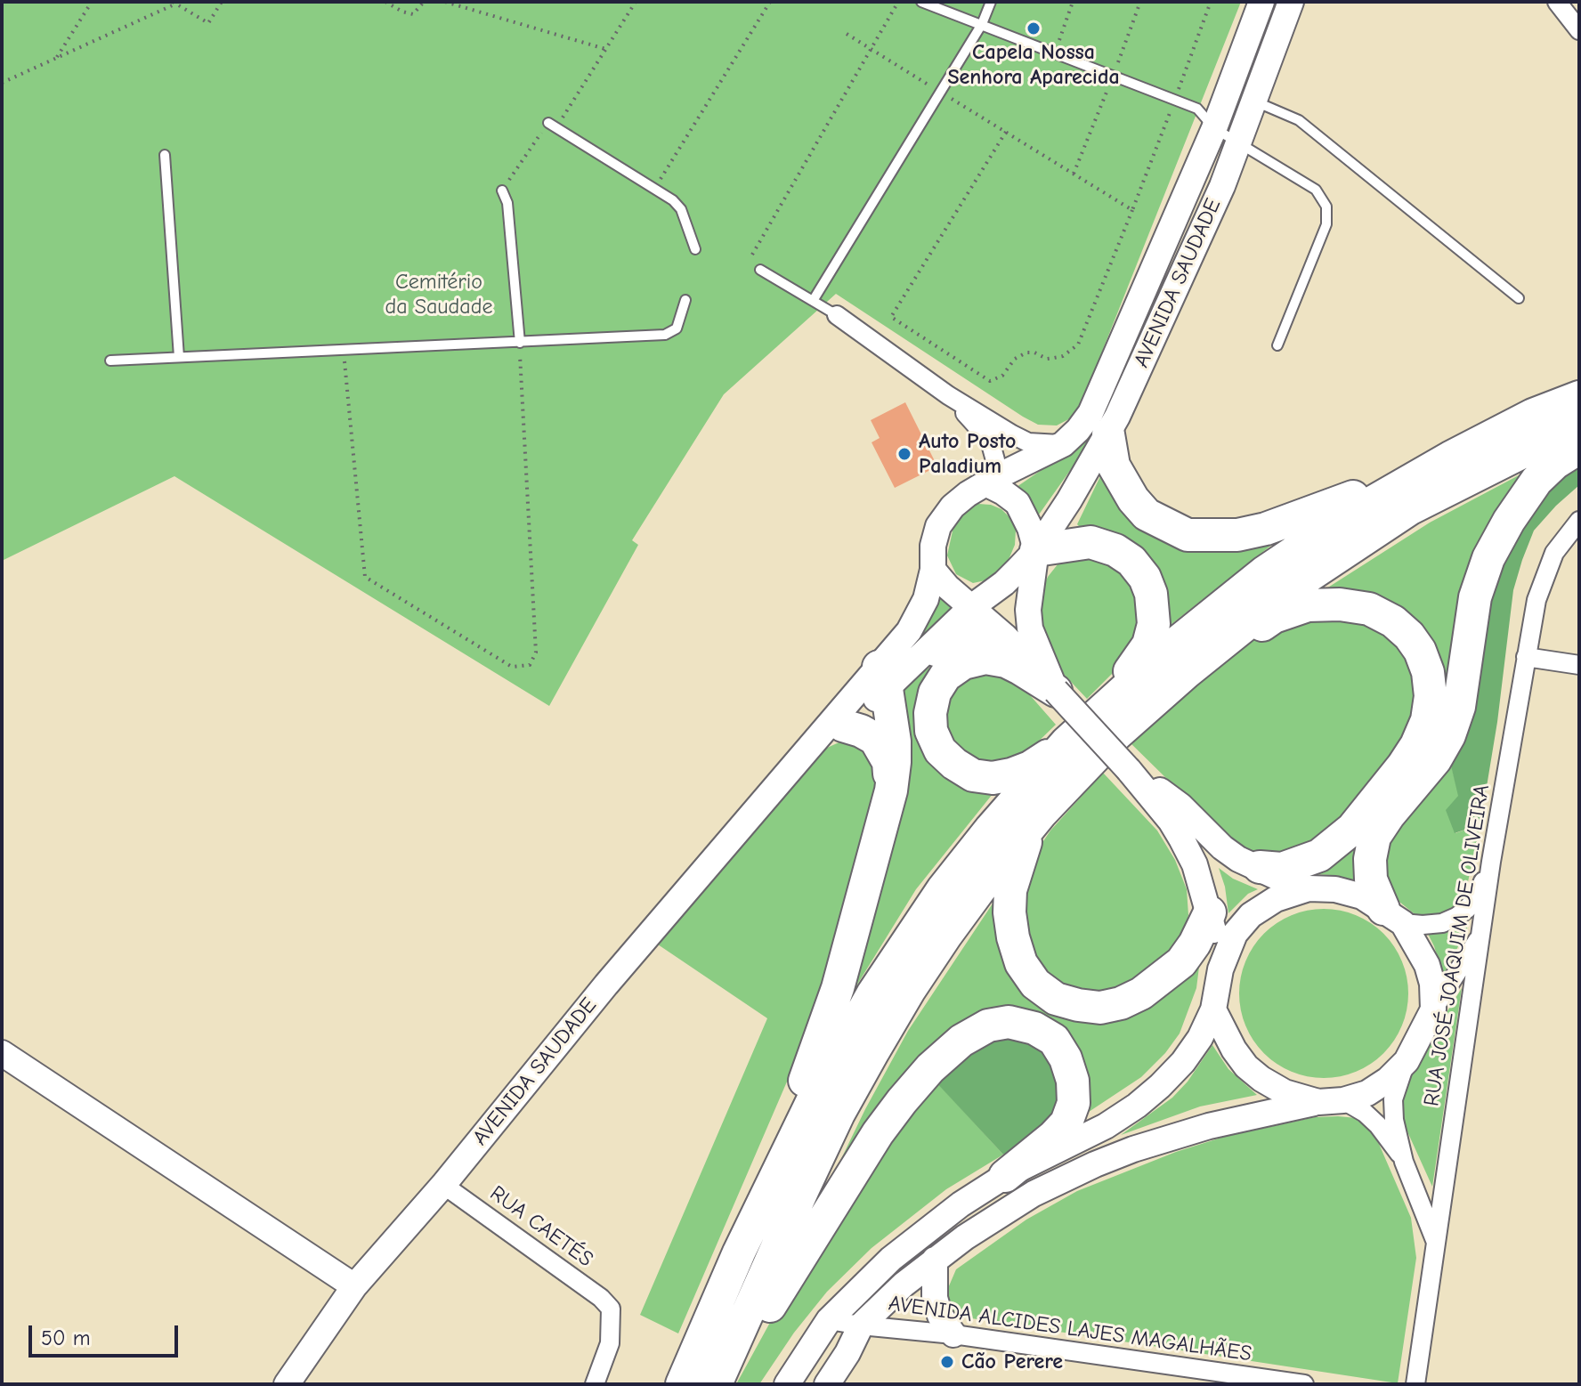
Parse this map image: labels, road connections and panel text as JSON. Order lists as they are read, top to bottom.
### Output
{
  "streets": {
    "main road": ["AVENIDA SAUDADE"],
    "street": ["RUA JOSÉ JOAQUIM DE OLIVEIRA", "RUA CAETÉS", "AVENIDA ALCIDES LAJES MAGALHÃES"]
  },
  "crossings": [
    ["AVENIDA SAUDADE", "RUA CAETÉS"]
  ],
  "parks": ["Cemitério da Saudade"],
  "places": ["Capela Nossa Senhora Aparecida", "Auto Posto Paladium", "Cão Perere"],
  "scale_bar": "50 m"
}
